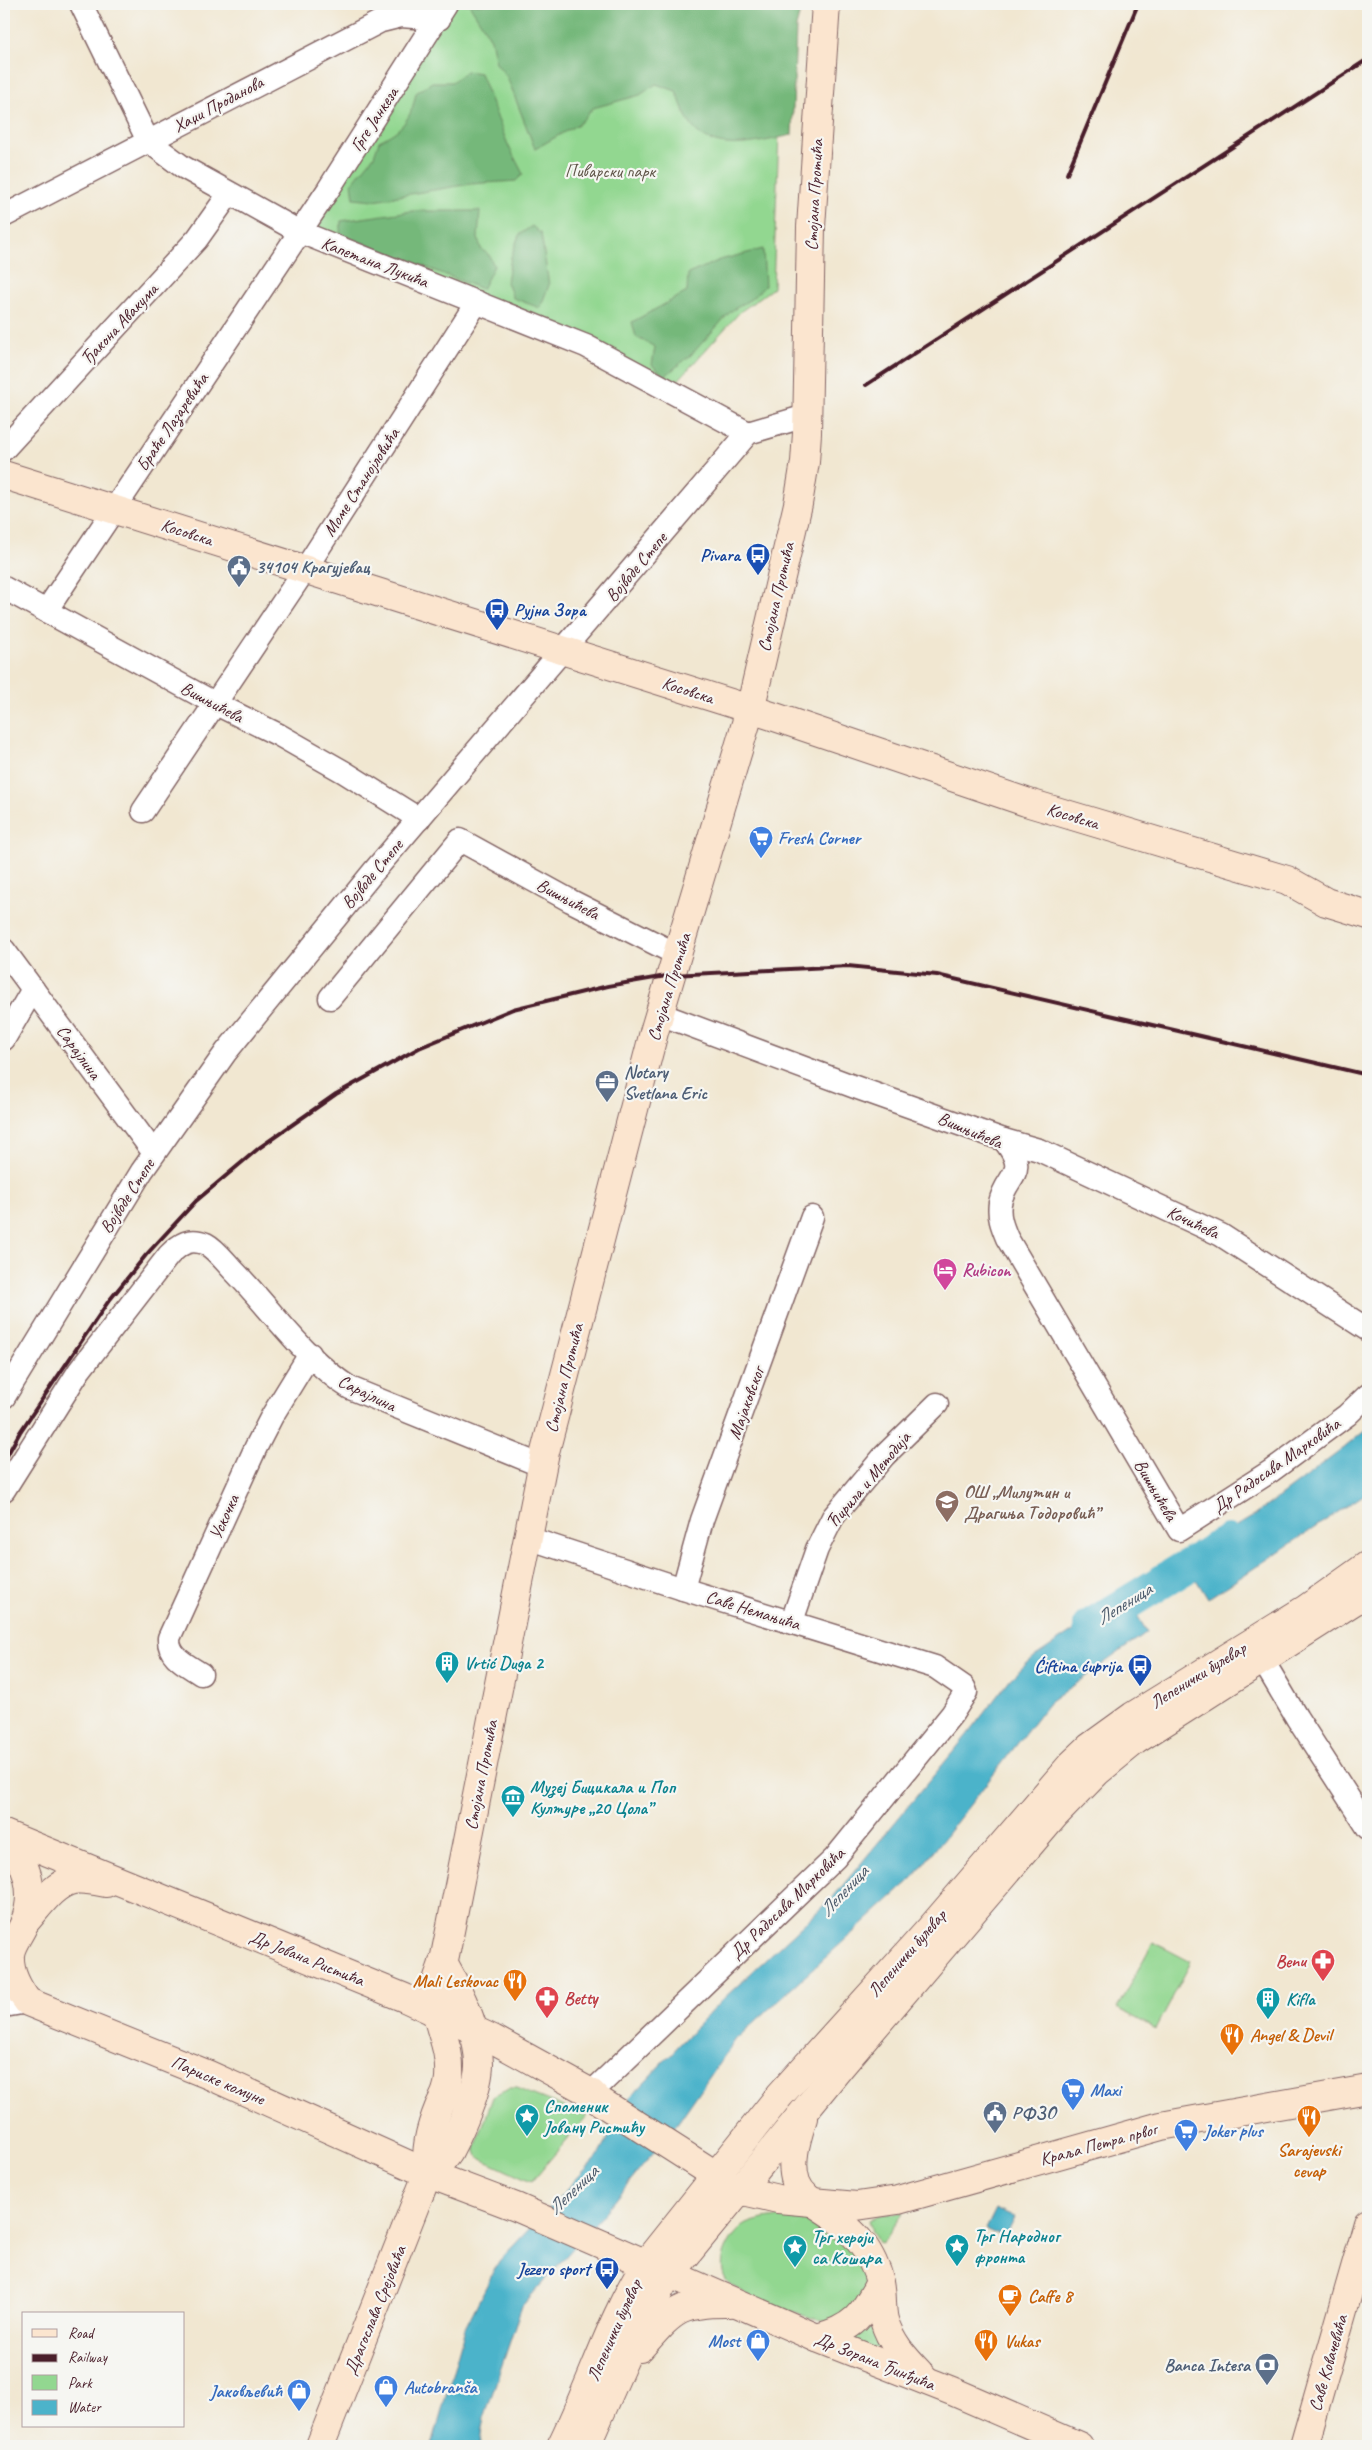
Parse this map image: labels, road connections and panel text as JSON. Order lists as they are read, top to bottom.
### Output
{
  "streets": {
    "main road": [
      "Стојана Протића",
      "Косовска",
      "Лепенички булевар",
      "Др Јована Ристића",
      "Париске комуне",
      "Краља Петра првог",
      "Драгослава Срејовића",
      "Др Зорана Ђинђића",
      "Саве Ковачевића"
    ],
    "street": [
      "Хаџи Проданова",
      "Грге Јанкеза",
      "Капетана Лукића",
      "Ђакона Авакума",
      "Браће Лазаревића",
      "Моме Станојловића",
      "Војводе Степе",
      "Вишњићева",
      "Сарајлина",
      "Кочићева",
      "Мајаковског",
      "Др Радосава Марковића",
      "Ћирила и Методија",
      "Ускочка",
      "Саве Немањића"
    ]
  },
  "crossings": [
    ["Хаџи Проданова", "Грге Јанкеза"],
    ["Хаџи Проданова", "Капетана Лукића"],
    ["Грге Јанкеза", "Капетана Лукића"],
    ["Грге Јанкеза", "Браће Лазаревића"],
    ["Стојана Протића", "Косовска"],
    ["Стојана Протића", "Вишњићева"],
    ["Стојана Протића", "Сарајлина"],
    ["Стојана Протића", "Саве Немањића"],
    ["Стојана Протића", "Драгослава Срејовића"],
    ["Капетана Лукића", "Ђакона Авакума"],
    ["Капетана Лукића", "Браће Лазаревића"],
    ["Капетана Лукића", "Моме Станојловића"],
    ["Капетана Лукића", "Војводе Степе"],
    ["Браће Лазаревића", "Косовска"],
    ["Браће Лазаревића", "Вишњићева"],
    ["Моме Станојловића", "Косовска"],
    ["Моме Станојловића", "Вишњићева"],
    ["Косовска", "Војводе Степе"],
    ["Војводе Степе", "Вишњићева"],
    ["Војводе Степе", "Сарајлина"],
    ["Вишњићева", "Кочићева"],
    ["Вишњићева", "Др Радосава Марковића"],
    ["Сарајлина", "Ускочка"],
    ["Мајаковског", "Саве Немањића"],
    ["Др Радосава Марковића", "Саве Немањића"],
    ["Др Радосава Марковића", "Др Јована Ристића"],
    ["Ћирила и Методија", "Саве Немањића"],
    ["Лепенички булевар", "Др Јована Ристића"],
    ["Лепенички булевар", "Др Зорана Ђинђића"],
    ["Др Јована Ристића", "Драгослава Срејовића"],
    ["Париске комуне", "Драгослава Срејовића"],
    ["Париске комуне", "Др Зорана Ђинђића"]
  ],
  "water": ["Лепеница"],
  "parks": ["Пиварски парк"],
  "places": {
    "bus stop": [
      "Pivara",
      "Рујна Зора",
      "Ćiftina ćuprija",
      "Jezero sport"
    ],
    "public building": ["34104 Крагујевац", "РФЗО"],
    "supermarket": ["Fresh Corner", "Maxi", "Joker plus"],
    "office": ["Notary Svetlana Eric"],
    "hotel": ["Rubicon"],
    "school or university": ["ОШ „Милутин и Драгиња Тодоровић”"],
    "building": ["Vrtić Duga 2", "Kifla"],
    "museum": ["Музеј Бицикала и Поп Културе „20 Цола”"],
    "pharmacy": ["Benu", "Betty"],
    "restaurant": [
      "Mali Leskovac",
      "Angel & Devil",
      "Sarajevski cevap",
      "Vukas"
    ],
    "place": ["Споменик Јовану Ристићу", "Трг Народног фронта", "Трг хероји са Кошара"],
    "cafe": ["Caffe 8"],
    "shop": ["Most", "Autobranša", "Јаковљевић"],
    "bank": ["Banca Intesa"]
  },
  "legend": [
    "Road",
    "Railway",
    "Park",
    "Water"
  ]
}
